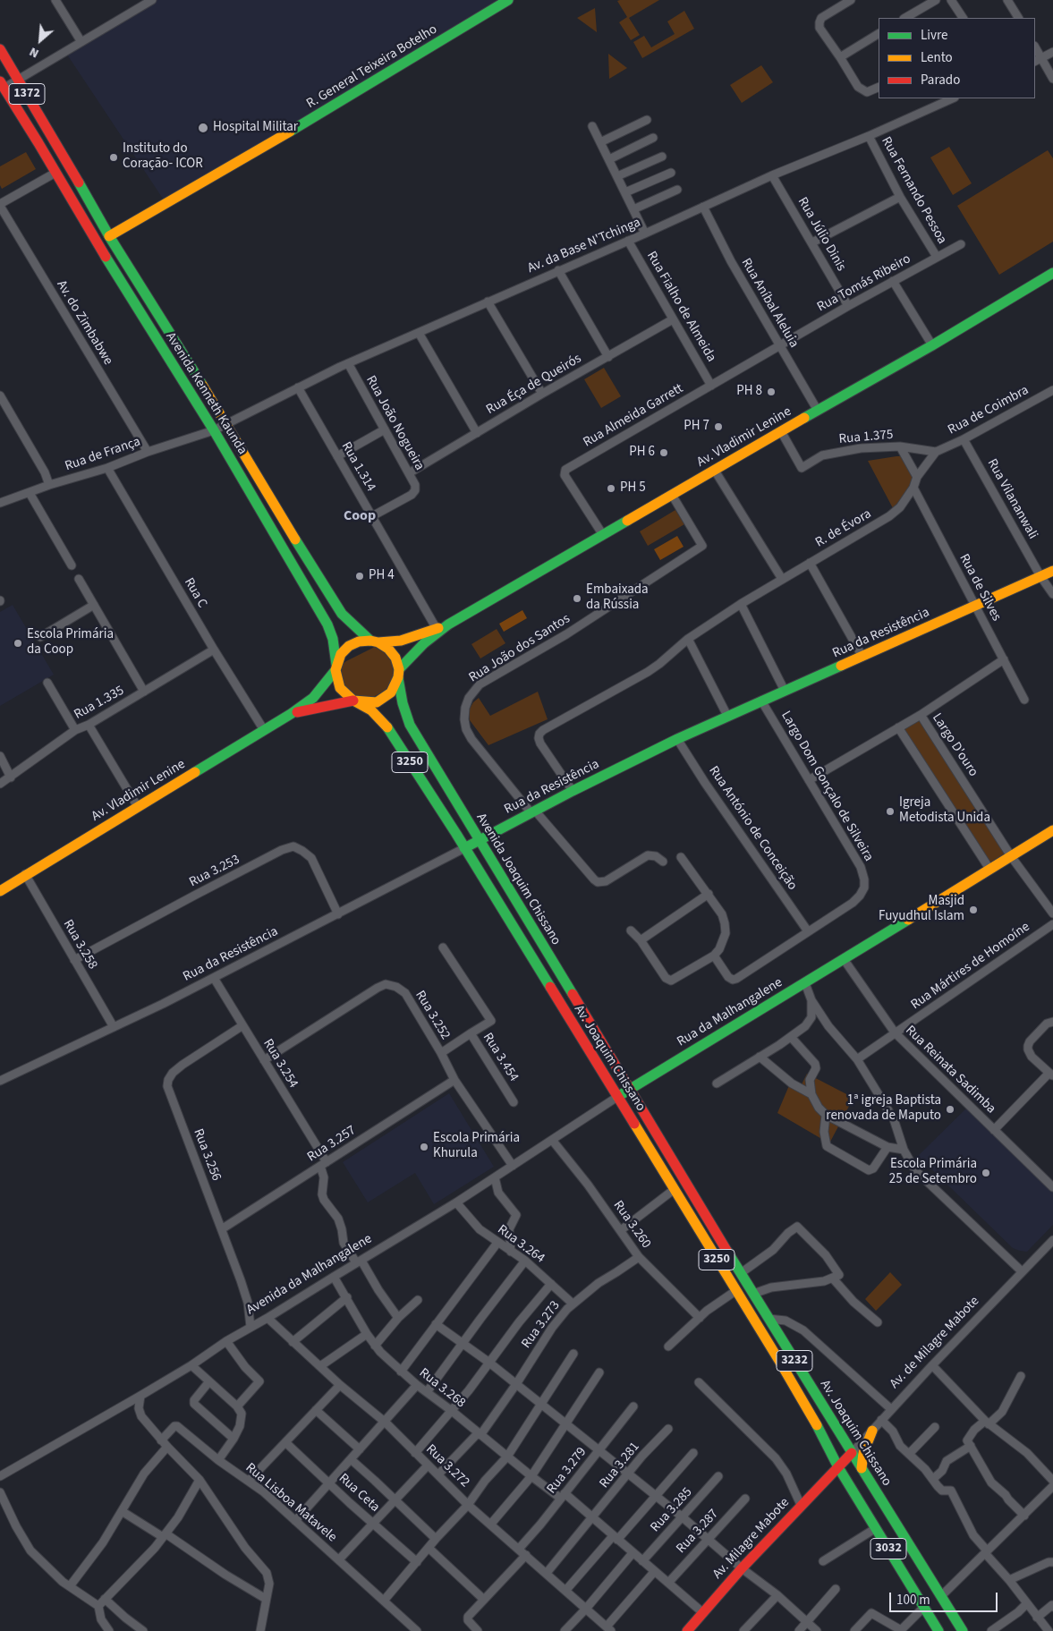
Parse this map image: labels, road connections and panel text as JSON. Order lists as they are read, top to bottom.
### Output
{
  "streets": {
    "main road": [
      "R. General Teixeira Botelho",
      "1372",
      "Avenida Kenneth Kaunda",
      "Av. Vladimir Lenine",
      "Rua da Resistência",
      "3250",
      "Avenida Joaquim Chissano",
      "Rua da Malhangalene",
      "Av. Joaquim Chissano",
      "Avenida da Malhangalene",
      "Av. de Milagre Mabote",
      "3232",
      "Av. Milagre Mabote",
      "3032"
    ],
    "street": [
      "Rua Fernando Pessoa",
      "Rua Júlio Dinis",
      "Av. da Base N'Tchinga",
      "Rua Tomás Ribeiro",
      "Rua Aníbal Aleluia",
      "Rua Fialho de Almeida",
      "Av. do Zimbabwe",
      "Rua Éça de Queirós",
      "Rua de Coimbra",
      "Rua Almeida Garrett",
      "Rua João Nogueira",
      "Rua 1.375",
      "Rua de França",
      "Rua 1.314",
      "Rua Vilananwali",
      "R. de Évora",
      "Rua de Silves",
      "Rua C",
      "Rua João dos Santos",
      "Rua 1.335",
      "Largo D'ouro",
      "Largo Dom Gonçalo de Silveira",
      "Rua António de Conceição",
      "Rua 3.253",
      "Rua 3.258",
      "Rua Mártires de Homoíne",
      "Rua 3.252",
      "Rua 3.454",
      "Rua 3.254",
      "Rua Reinata Sadimba",
      "Rua 3.257",
      "Rua 3.256",
      "Rua 3.260",
      "Rua 3.264",
      "Rua 3.273",
      "Rua 3.268",
      "Rua 3.281",
      "Rua 3.272",
      "Rua 3.279",
      "Rua Ceta",
      "Rua Lisboa Matavele",
      "Rua 3.285",
      "Rua 3.287"
    ]
  },
  "crossings": [
    ["R. General Teixeira Botelho", "Avenida Kenneth Kaunda"],
    ["1372", "Avenida Kenneth Kaunda"],
    ["Rua Fernando Pessoa", "Av. da Base N'Tchinga"],
    ["Rua Fernando Pessoa", "Rua Tomás Ribeiro"],
    ["Rua Júlio Dinis", "Av. da Base N'Tchinga"],
    ["Rua Júlio Dinis", "Rua Tomás Ribeiro"],
    ["Av. da Base N'Tchinga", "Rua Aníbal Aleluia"],
    ["Av. da Base N'Tchinga", "Rua Fialho de Almeida"],
    ["Av. da Base N'Tchinga", "Avenida Kenneth Kaunda"],
    ["Av. da Base N'Tchinga", "Rua João Nogueira"],
    ["Av. da Base N'Tchinga", "Rua de França"],
    ["Av. da Base N'Tchinga", "Rua 1.314"],
    ["Rua Tomás Ribeiro", "Rua Aníbal Aleluia"],
    ["Rua Tomás Ribeiro", "Rua Almeida Garrett"],
    ["Rua Aníbal Aleluia", "Rua Almeida Garrett"],
    ["Rua Aníbal Aleluia", "Av. Vladimir Lenine"],
    ["Rua Fialho de Almeida", "Rua Éça de Queirós"],
    ["Rua Fialho de Almeida", "Rua Almeida Garrett"],
    ["Av. do Zimbabwe", "Rua de França"],
    ["Rua Éça de Queirós", "Rua João Nogueira"],
    ["Avenida Kenneth Kaunda", "Av. Vladimir Lenine"],
    ["Avenida Kenneth Kaunda", "Rua de França"],
    ["Avenida Kenneth Kaunda", "Avenida Joaquim Chissano"],
    ["Avenida Kenneth Kaunda", "Av. Joaquim Chissano"],
    ["Rua de Coimbra", "Rua 1.375"],
    ["Rua de Coimbra", "Rua Vilananwali"],
    ["Rua de Coimbra", "R. de Évora"],
    ["Rua Almeida Garrett", "Av. Vladimir Lenine"],
    ["Rua João Nogueira", "Rua 1.314"],
    ["Av. Vladimir Lenine", "Rua 1.375"],
    ["Av. Vladimir Lenine", "Rua 1.314"],
    ["Av. Vladimir Lenine", "Rua C"],
    ["Av. Vladimir Lenine", "Rua João dos Santos"],
    ["Av. Vladimir Lenine", "Avenida Joaquim Chissano"],
    ["Av. Vladimir Lenine", "Rua 3.258"],
    ["Av. Vladimir Lenine", "Av. Joaquim Chissano"],
    ["Rua 1.375", "R. de Évora"],
    ["Rua de França", "Rua C"],
    ["Rua Vilananwali", "Rua da Resistência"],
    ["R. de Évora", "Rua de Silves"],
    ["R. de Évora", "Rua da Resistência"],
    ["Rua de Silves", "Rua da Resistência"],
    ["Rua C", "Rua 1.335"],
    ["Rua da Resistência", "Rua João dos Santos"],
    ["Rua da Resistência", "Largo Dom Gonçalo de Silveira"],
    ["Rua da Resistência", "Rua António de Conceição"],
    ["Rua da Resistência", "Rua 3.253"],
    ["Rua da Resistência", "Avenida Joaquim Chissano"],
    ["Rua da Resistência", "Rua 3.258"],
    ["Rua da Resistência", "Av. Joaquim Chissano"],
    ["Rua da Resistência", "Rua 3.254"],
    ["Largo D'ouro", "Rua da Malhangalene"],
    ["Largo Dom Gonçalo de Silveira", "Rua António de Conceição"],
    ["Rua 3.253", "Rua 3.258"],
    ["Avenida Joaquim Chissano", "Rua da Malhangalene"],
    ["Avenida Joaquim Chissano", "Av. Joaquim Chissano"],
    ["Avenida Joaquim Chissano", "Avenida da Malhangalene"],
    ["Rua Mártires de Homoíne", "Rua Reinata Sadimba"],
    ["Rua da Malhangalene", "Av. Joaquim Chissano"],
    ["Rua da Malhangalene", "Rua Reinata Sadimba"],
    ["Rua da Malhangalene", "Avenida da Malhangalene"],
    ["Rua 3.252", "Rua 3.454"],
    ["Rua 3.252", "Rua 3.254"],
    ["Rua 3.252", "Rua 3.257"],
    ["Rua 3.252", "Avenida da Malhangalene"],
    ["Av. Joaquim Chissano", "Avenida da Malhangalene"],
    ["Av. Joaquim Chissano", "Av. de Milagre Mabote"],
    ["Av. Joaquim Chissano", "Av. Milagre Mabote"],
    ["Av. Joaquim Chissano", "3032"],
    ["Rua 3.254", "Rua 3.257"],
    ["Rua 3.254", "Rua 3.256"],
    ["Rua 3.257", "Rua 3.256"],
    ["Rua 3.256", "Avenida da Malhangalene"],
    ["Rua 3.260", "Avenida da Malhangalene"],
    ["Rua 3.260", "Rua 3.273"],
    ["Rua 3.264", "Avenida da Malhangalene"],
    ["Rua 3.264", "Rua 3.273"],
    ["Avenida da Malhangalene", "Rua 3.268"],
    ["Avenida da Malhangalene", "Rua 3.272"],
    ["Rua 3.273", "Rua 3.268"],
    ["Rua 3.273", "Rua 3.272"],
    ["Av. de Milagre Mabote", "Av. Milagre Mabote"],
    ["Av. de Milagre Mabote", "3032"],
    ["Rua 3.268", "Rua 3.281"],
    ["Rua 3.268", "Rua 3.279"],
    ["Rua 3.268", "Rua 3.285"],
    ["Rua 3.268", "Rua 3.287"],
    ["Rua 3.268", "Av. Milagre Mabote"],
    ["Rua 3.281", "Rua 3.272"],
    ["Rua 3.272", "Rua 3.279"],
    ["Av. Milagre Mabote", "3032"]
  ],
  "districts": ["Coop"],
  "places": [
    "Hospital Militar",
    "Instituto do Coração- ICOR",
    "PH 8",
    "PH 7",
    "PH 6",
    "PH 5",
    "PH 4",
    "Embaixada da Rússia",
    "Escola Primária da Coop",
    "Igreja Metodista Unida",
    "Masjid Fuyudhul Islam",
    "1ª igreja Baptista renovada de Maputo",
    "Escola Primária Khurula",
    "Escola Primária 25 de Setembro"
  ],
  "legend": ["Livre", "Lento", "Parado"],
  "scale_bar": "100 m",
  "north": "bottom left"
}
